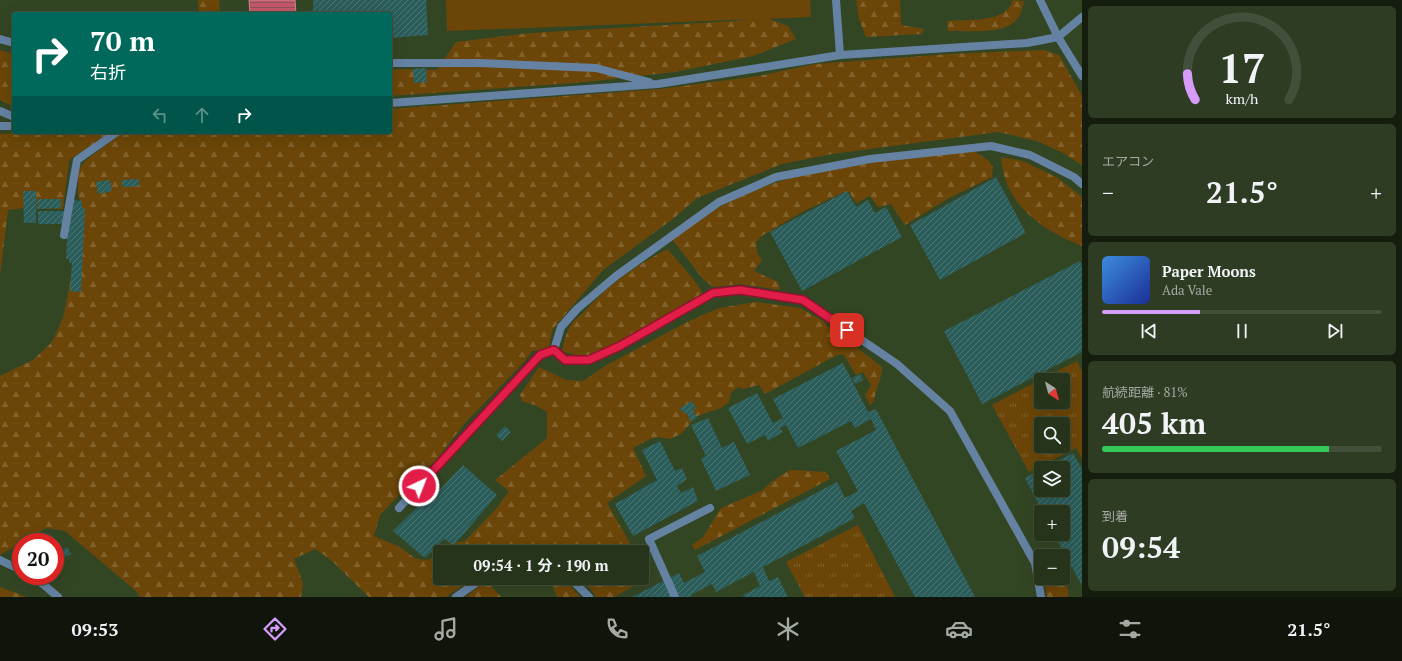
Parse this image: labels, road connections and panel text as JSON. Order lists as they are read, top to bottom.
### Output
{
  "north": "bottom right",
  "page": {
    "turn": ["70 m", "右折"],
    "tile": [
      "エアコン",
      ["航続距離 · 81%", "405 km"],
      ["到着", "09:54"]
    ],
    "heat": ["−", "21.5°", "+"],
    "song": ["Paper Moons", "Ada Vale"],
    "map_buttons": ["+", "−"],
    "limit": "20",
    "trip": "09:54 · 1 分 · 190 m",
    "tabs": ["09:53", "21.5°"],
    "gauge": ["17", "km/h"]
  }
}
